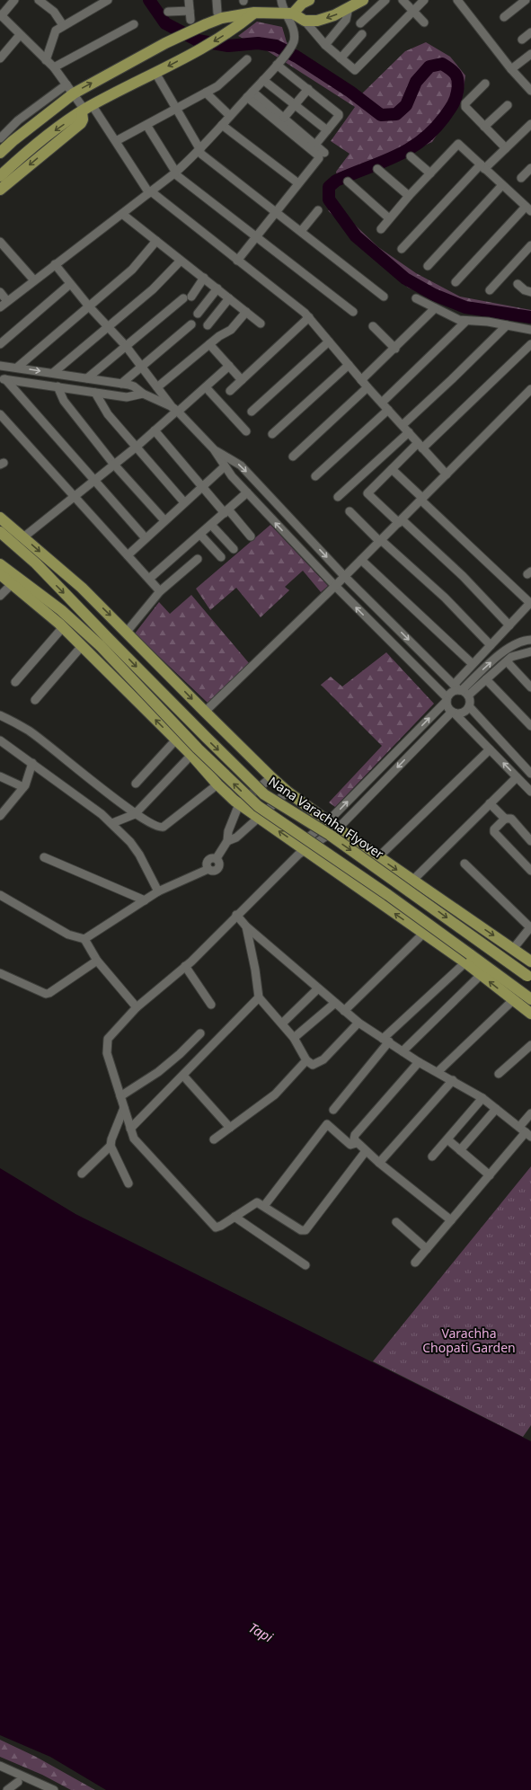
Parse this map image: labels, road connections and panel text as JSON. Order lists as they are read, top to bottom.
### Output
{
  "streets": {
    "main road": ["Nana Varachha Flyover"]
  },
  "water": ["Tapi"],
  "parks": ["Varachha Chopati Garden"]
}
